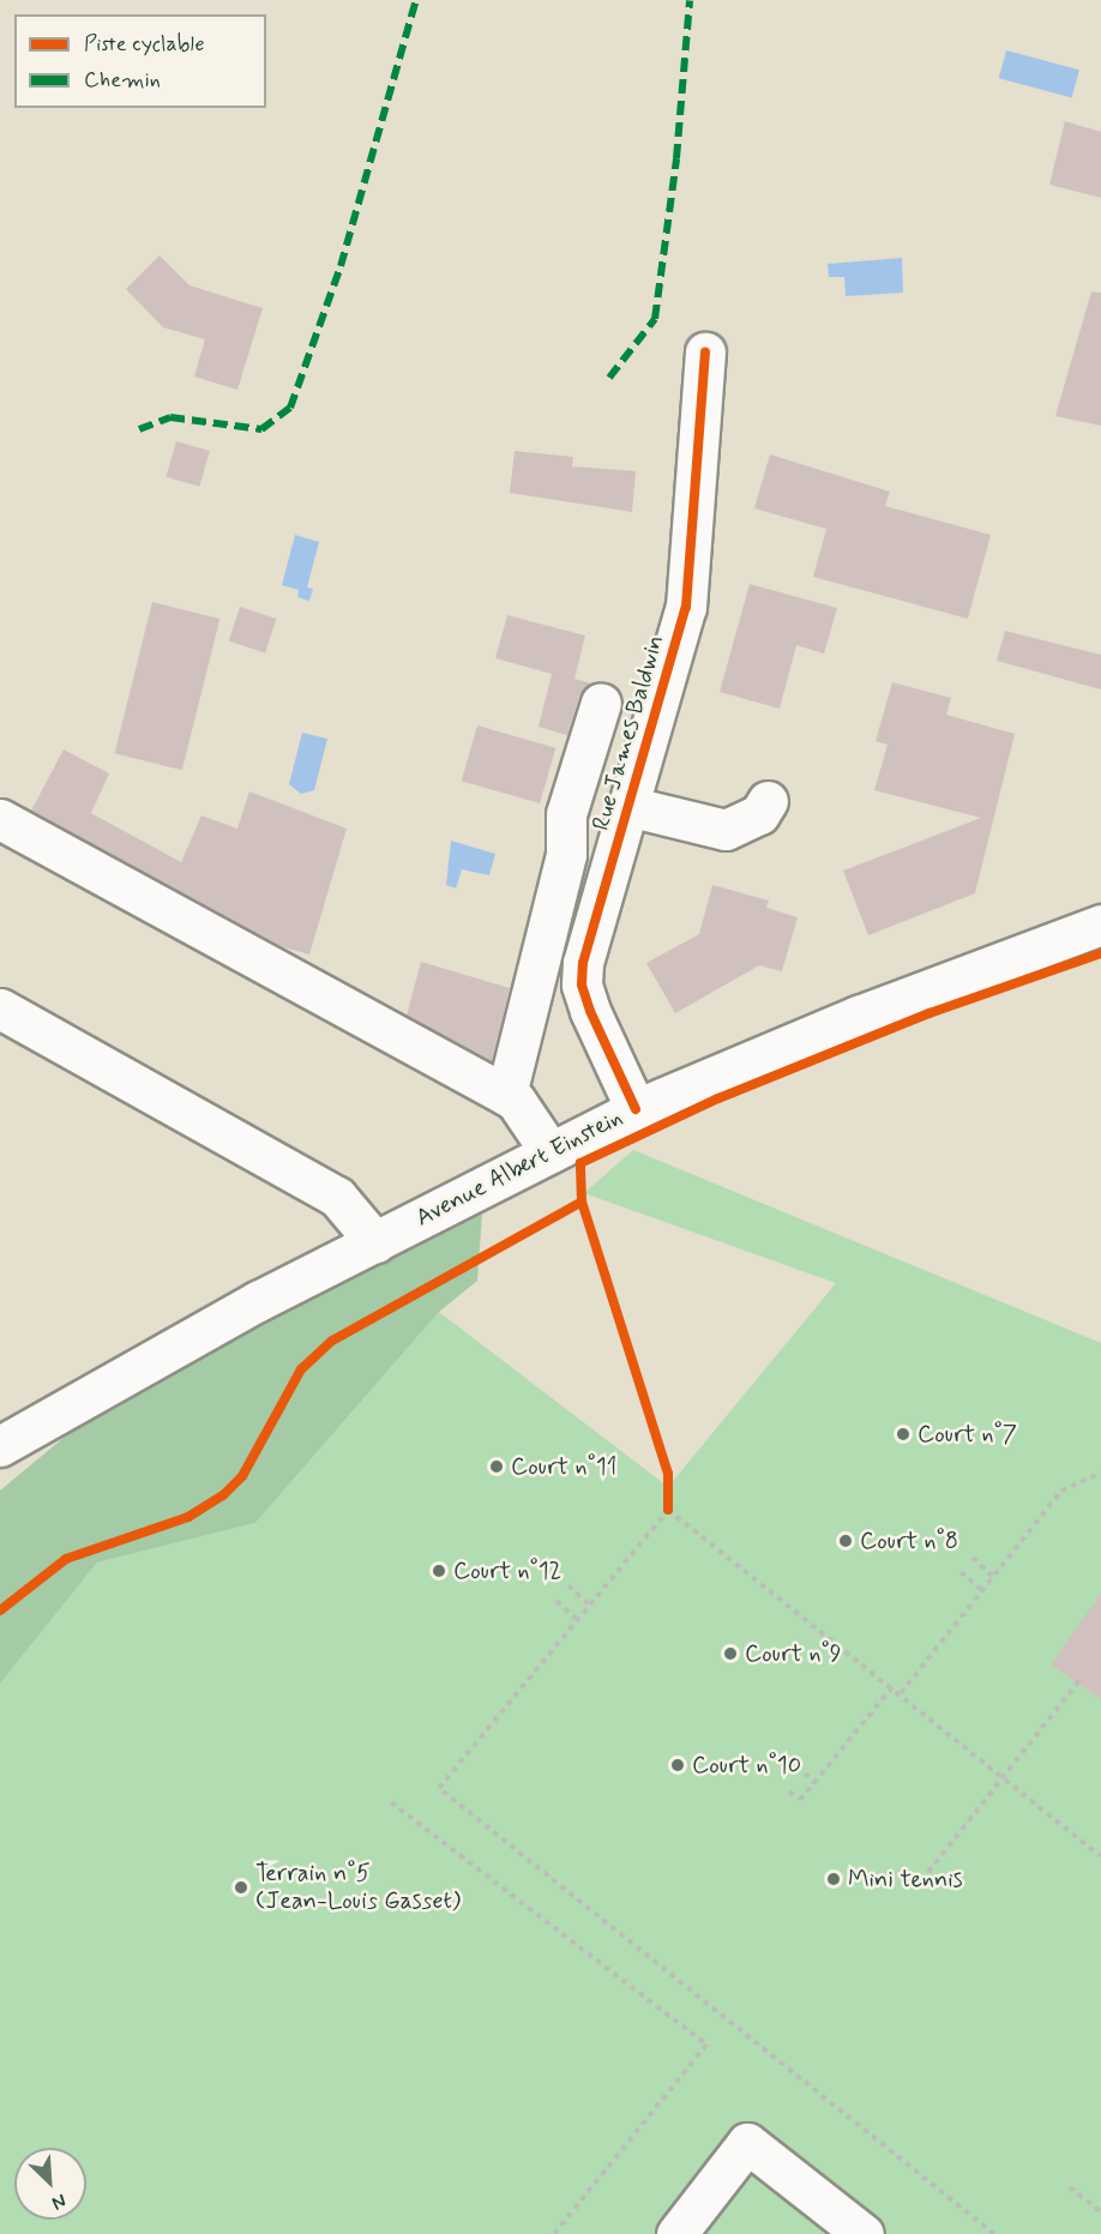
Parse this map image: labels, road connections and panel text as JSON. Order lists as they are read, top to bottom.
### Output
{
  "streets": {
    "main road": ["Rue James Baldwin", "Avenue Albert Einstein"]
  },
  "crossings": [
    ["Rue James Baldwin", "Avenue Albert Einstein"]
  ],
  "places": [
    "Court n°7",
    "Court n°11",
    "Court n°8",
    "Court n°12",
    "Court n°9",
    "Court n°10",
    "Mini tennis",
    "Terrain n°5 (Jean-Louis Gasset)"
  ],
  "legend": ["Piste cyclable", "Chemin"],
  "north": "bottom right"
}
